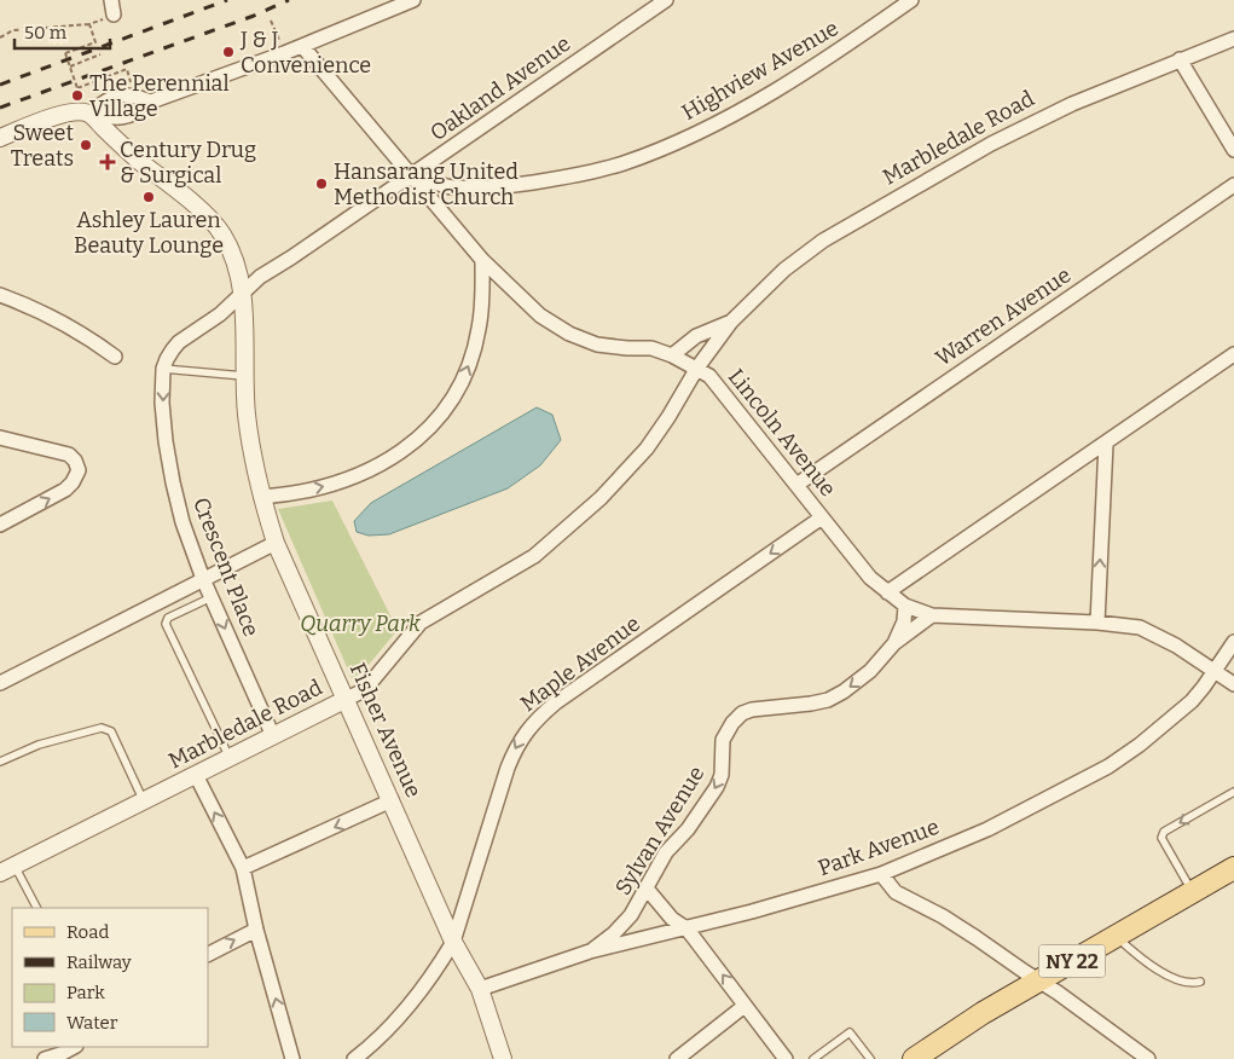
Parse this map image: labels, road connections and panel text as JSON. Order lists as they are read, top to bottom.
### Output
{
  "streets": {
    "main road": ["NY 22"],
    "street": [
      "Highview Avenue",
      "Oakland Avenue",
      "Marbledale Road",
      "Warren Avenue",
      "Lincoln Avenue",
      "Crescent Place",
      "Maple Avenue",
      "Fisher Avenue",
      "Sylvan Avenue",
      "Park Avenue"
    ]
  },
  "crossings": [
    ["Highview Avenue", "Oakland Avenue"],
    ["Highview Avenue", "Lincoln Avenue"],
    ["Oakland Avenue", "Lincoln Avenue"],
    ["Oakland Avenue", "Crescent Place"],
    ["Oakland Avenue", "Fisher Avenue"],
    ["Marbledale Road", "Lincoln Avenue"],
    ["Marbledale Road", "Crescent Place"],
    ["Marbledale Road", "Fisher Avenue"],
    ["Warren Avenue", "Lincoln Avenue"],
    ["Lincoln Avenue", "Maple Avenue"],
    ["Lincoln Avenue", "Sylvan Avenue"],
    ["Lincoln Avenue", "Park Avenue"],
    ["Crescent Place", "Fisher Avenue"],
    ["Maple Avenue", "Fisher Avenue"],
    ["Fisher Avenue", "Park Avenue"],
    ["Sylvan Avenue", "Park Avenue"]
  ],
  "one_way": ["Crescent Place", "Maple Avenue", "Sylvan Avenue"],
  "parks": ["Quarry Park"],
  "places": {
    "other": [
      "J & J Convenience",
      "The Perennial Village",
      "Sweet Treats",
      "Hansarang United Methodist Church",
      "Ashley Lauren Beauty Lounge"
    ],
    "health": ["Century Drug & Surgical"]
  },
  "legend": [
    "Road",
    "Railway",
    "Park",
    "Water"
  ],
  "scale_bar": "50 m"
}
